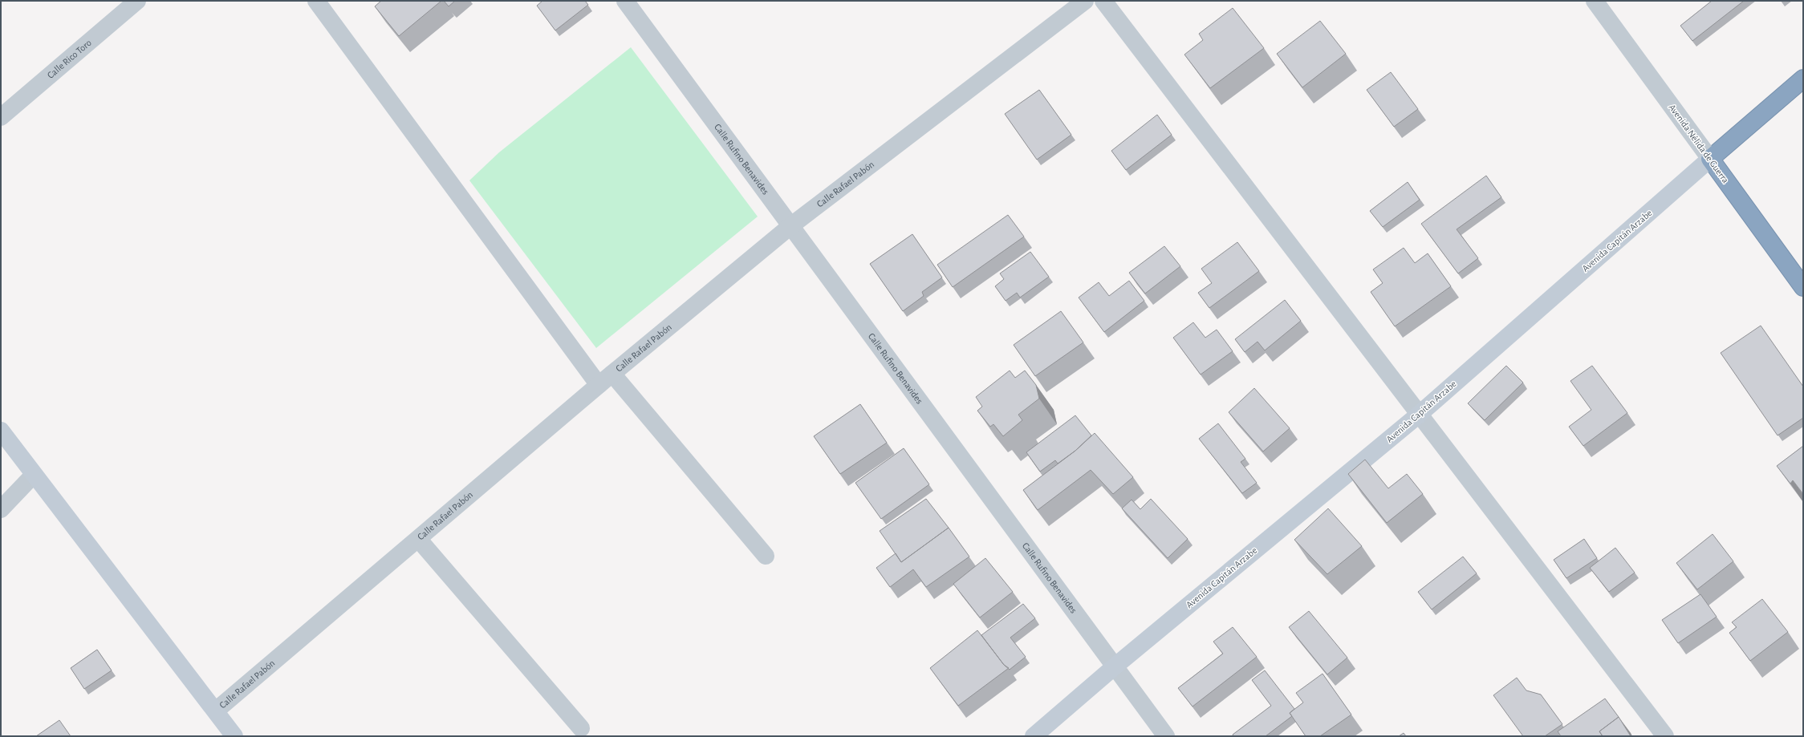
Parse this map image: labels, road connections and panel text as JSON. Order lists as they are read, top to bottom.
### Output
{
  "streets": {
    "highway": ["Avenida Nélida de Guerra", "Avenida Capitán Arzabe"],
    "street": ["Calle Rico Toro", "Calle Rufino Benavides", "Calle Rafael Pabón"]
  },
  "crossings": [
    ["Avenida Nélida de Guerra", "Avenida Capitán Arzabe"],
    ["Calle Rufino Benavides", "Calle Rafael Pabón"],
    ["Calle Rufino Benavides", "Avenida Capitán Arzabe"]
  ]
}
